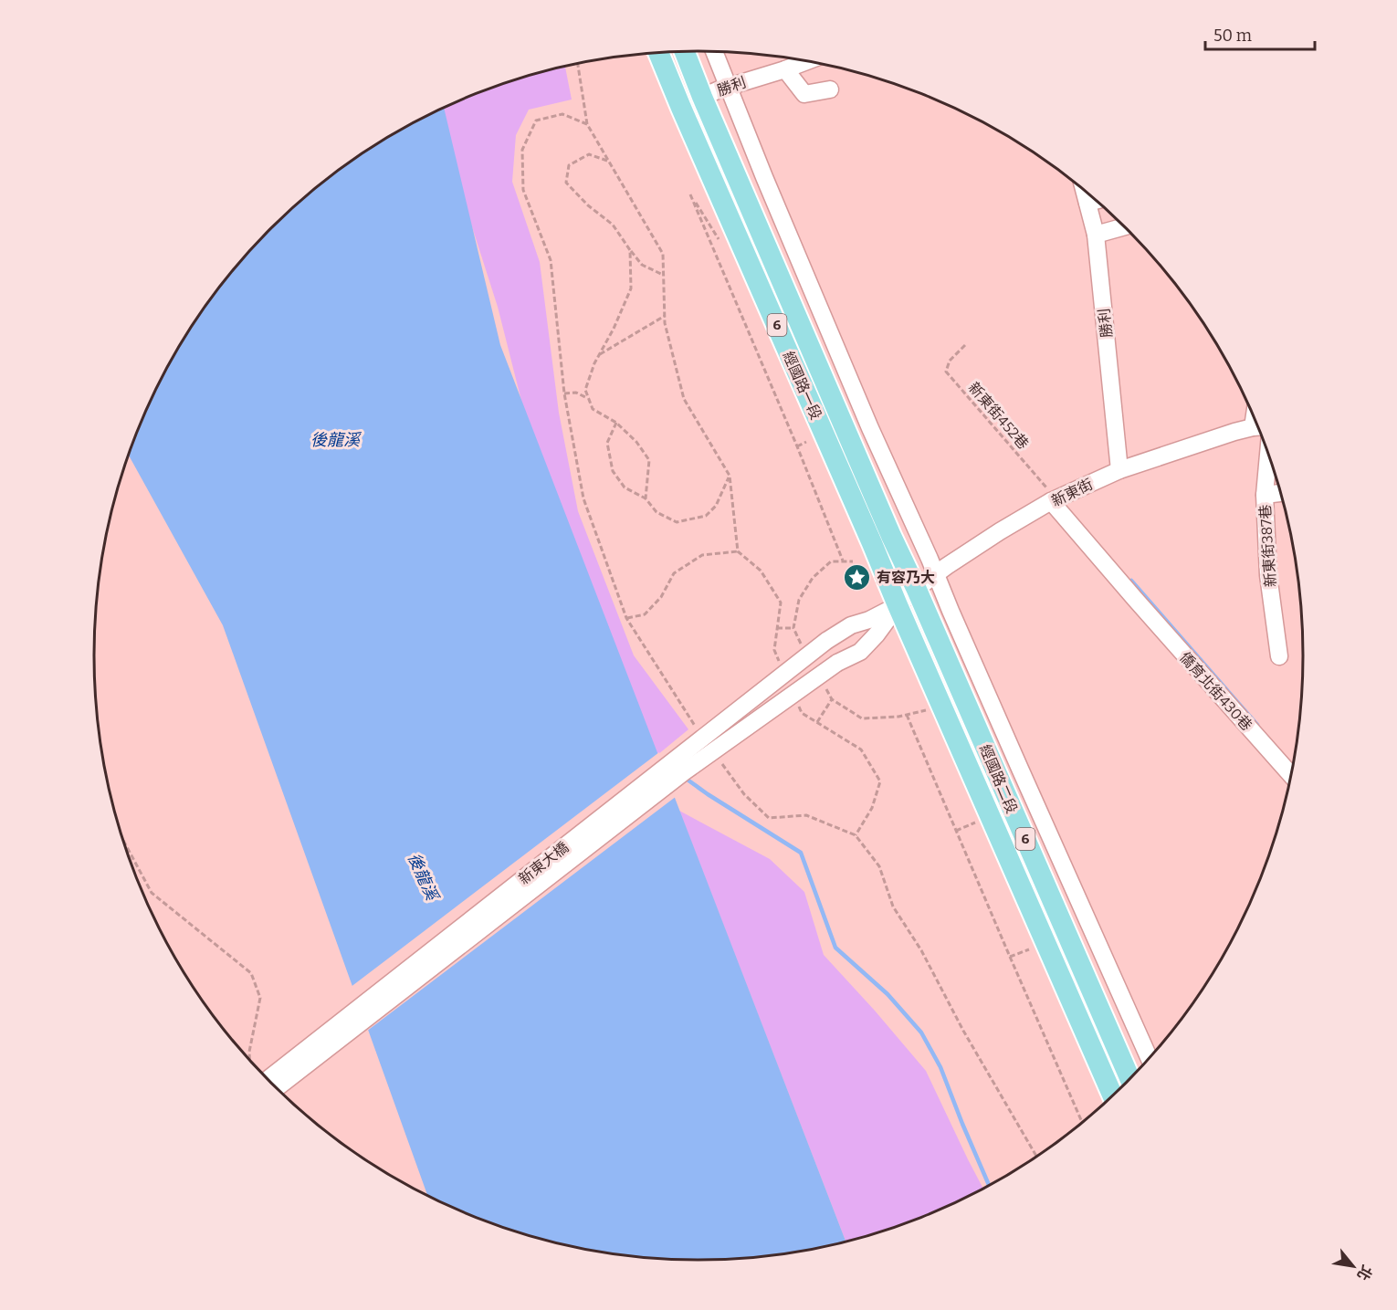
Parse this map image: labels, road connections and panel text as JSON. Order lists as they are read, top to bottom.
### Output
{
  "streets": {
    "main road": ["6", "經國路一段", "經國路二段"],
    "street": [
      "勝利",
      "新東街",
      "新東街387巷",
      "僑育北街430巷",
      "新東大橋"
    ],
    "path": ["新東街452巷"]
  },
  "crossings": [
    ["勝利", "經國路一段"],
    ["勝利", "新東街"],
    ["經國路一段", "新東街"],
    ["經國路一段", "經國路二段"],
    ["經國路一段", "新東大橋"],
    ["新東街452巷", "新東街"],
    ["新東街452巷", "僑育北街430巷"],
    ["新東街", "僑育北街430巷"],
    ["新東街", "經國路二段"],
    ["新東街", "新東大橋"],
    ["經國路二段", "新東大橋"]
  ],
  "water": ["後龍溪"],
  "places": {
    "place": ["有容乃大"]
  },
  "scale_bar": "50 m",
  "north": "bottom right"
}
